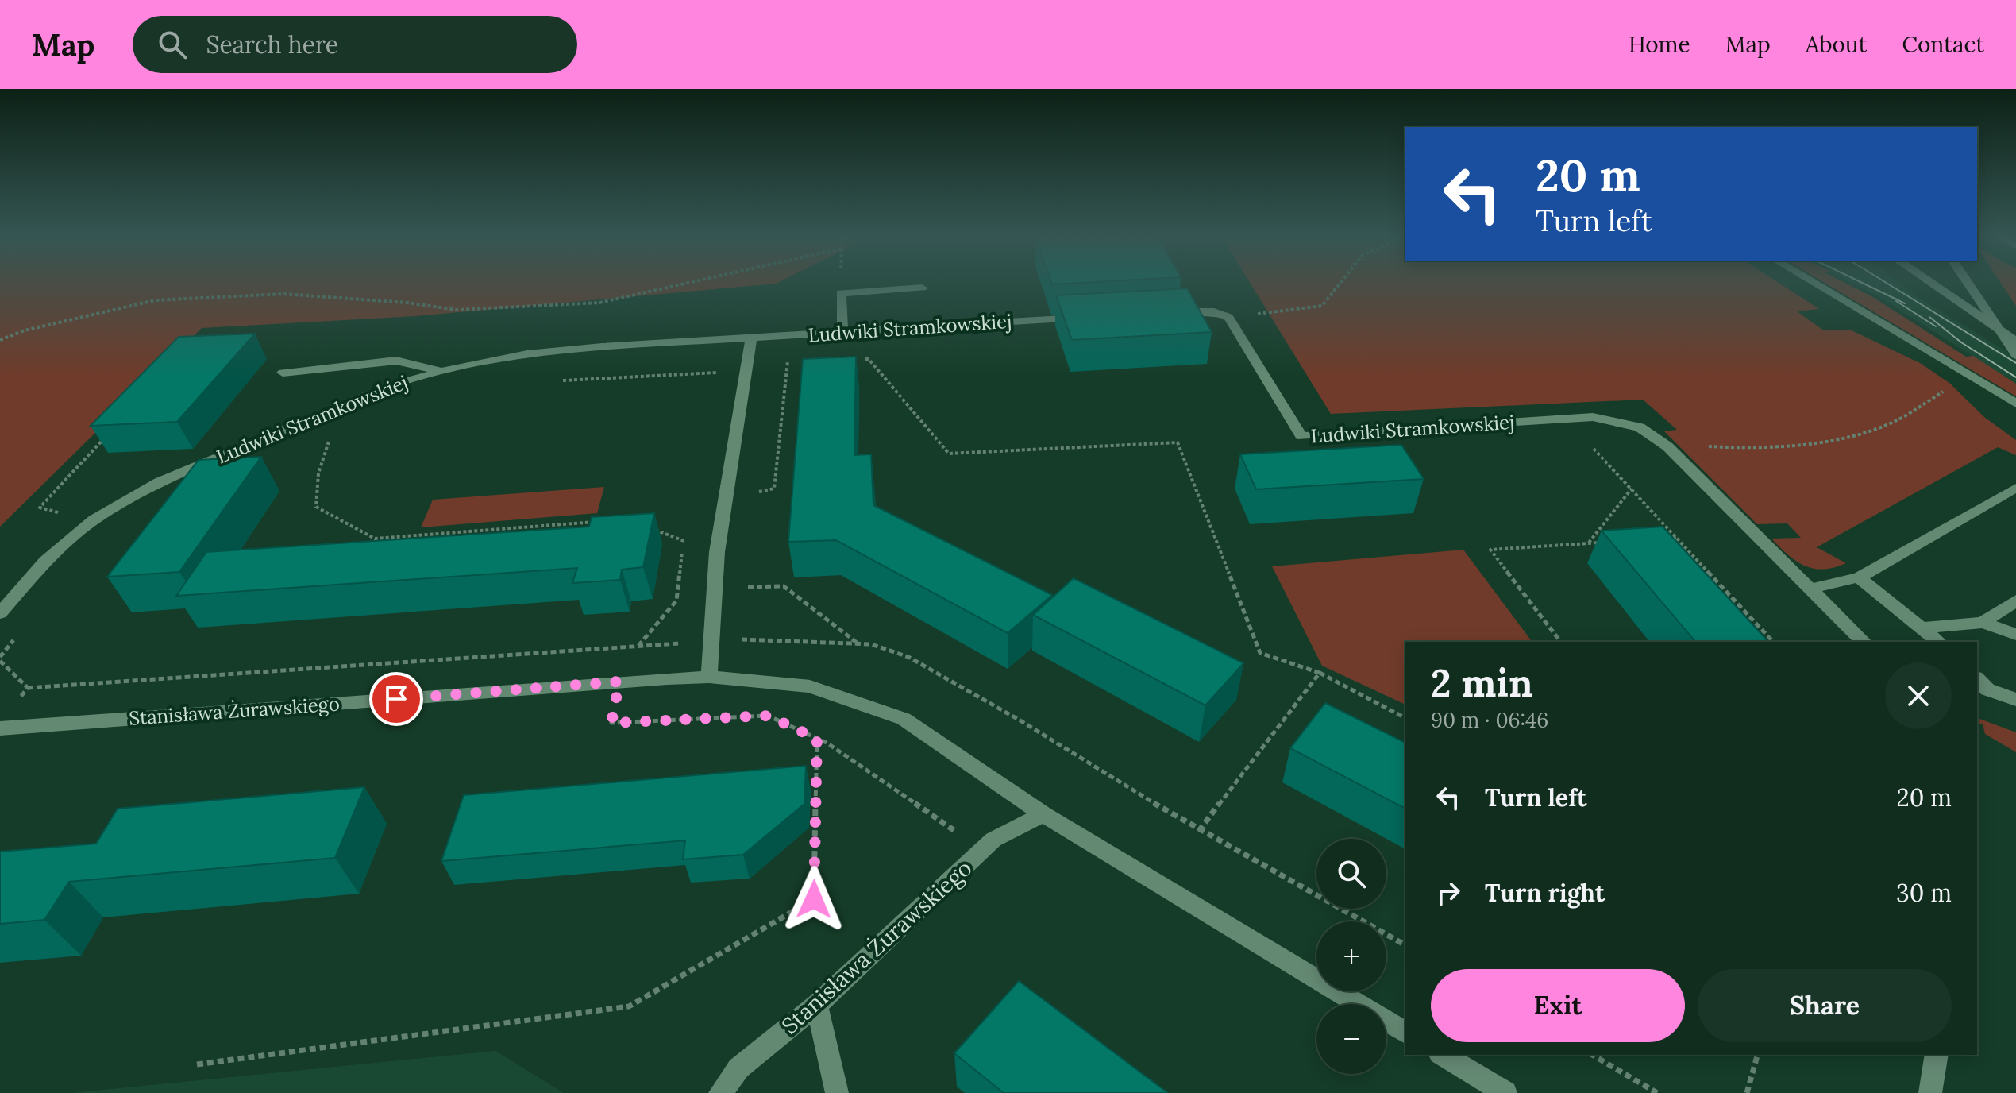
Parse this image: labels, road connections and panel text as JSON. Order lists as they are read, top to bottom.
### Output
{
  "streets": {
    "street": ["Ludwiki Stramkowskiej", "Stanisława Żurawskiego"]
  },
  "page": {
    "header": "Map",
    "search": "Search here",
    "nav": [
      "Home",
      "Map",
      "About",
      "Contact"
    ],
    "turn": ["20 m", "Turn left"],
    "heading": ["2 min", "90 m · 06:46"],
    "list": [
      {
        "name": "Turn left",
        "value": "20 m"
      },
      {
        "name": "Turn right",
        "value": "30 m"
      }
    ],
    "map_buttons": ["+", "−"],
    "buttons": ["Exit", "Share"]
  }
}
